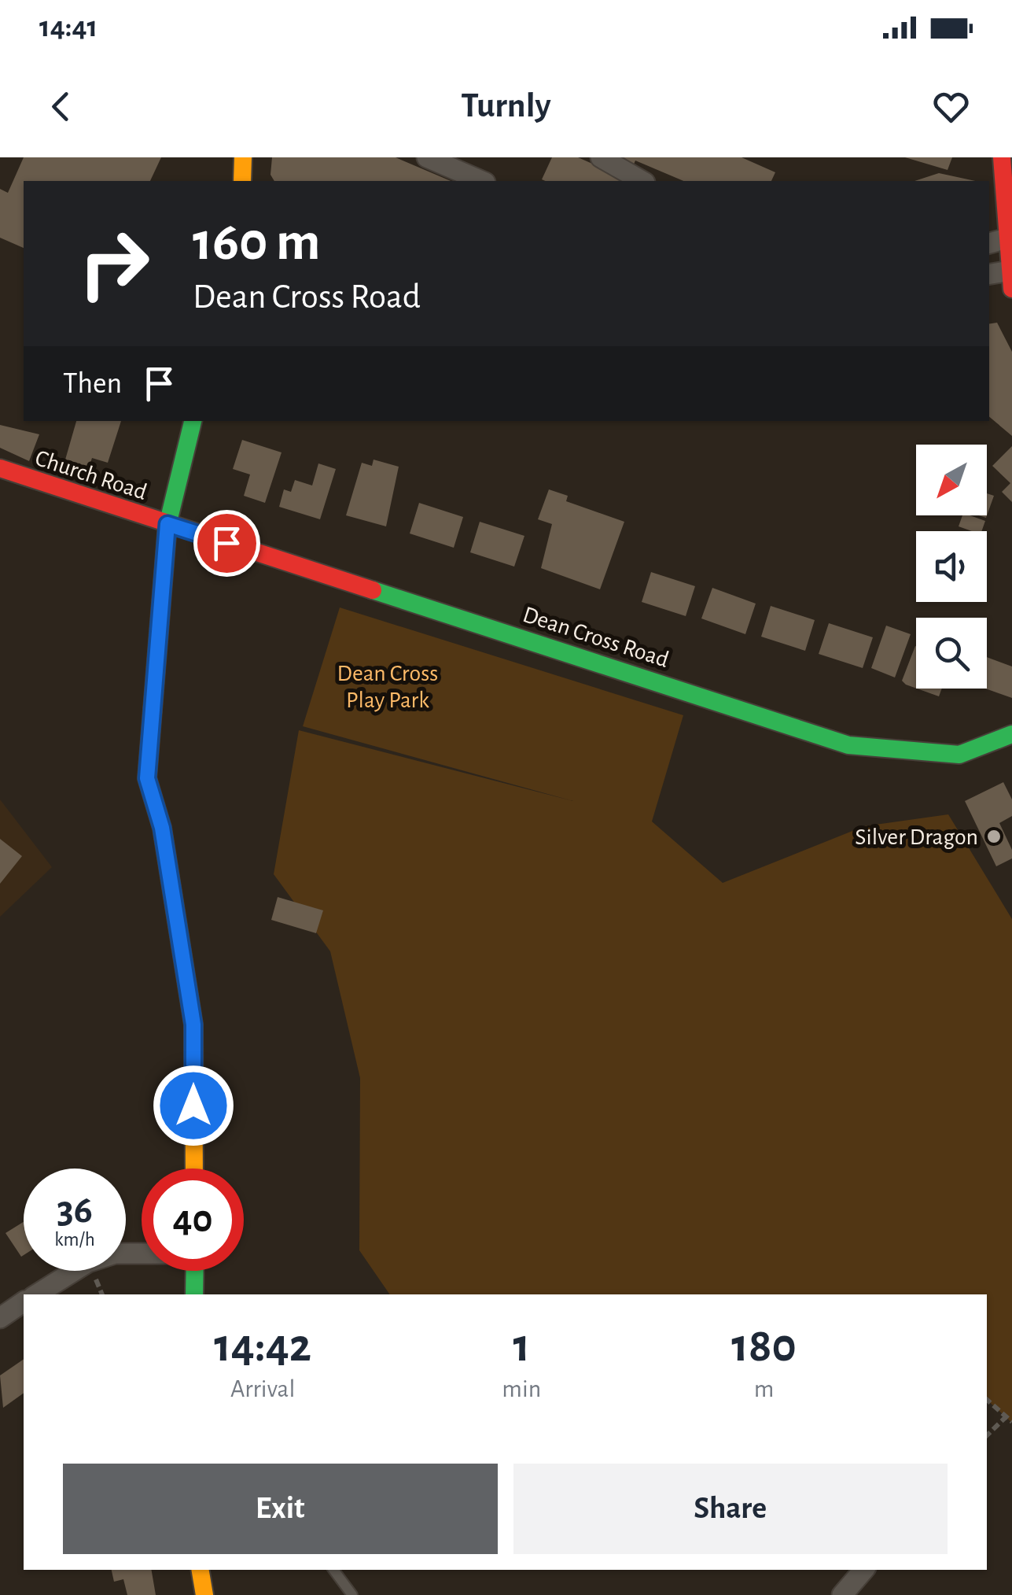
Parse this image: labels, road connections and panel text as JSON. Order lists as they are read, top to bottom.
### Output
{
  "streets": {
    "street": ["Church Road", "Dean Cross Road"]
  },
  "crossings": [
    ["Church Road", "Dean Cross Road"]
  ],
  "parks": ["Dean Cross Play Park"],
  "places": ["Silver Dragon"],
  "north": "bottom left",
  "page": {
    "status": "14:41",
    "header": "Turnly",
    "turn": ["160 m", "Dean Cross Road"],
    "then": "Then",
    "speed": "36 km/h",
    "limit": "40",
    "eta": [
      "14:42",
      "Arrival",
      "1",
      "min",
      "180",
      "m"
    ],
    "buttons": ["Exit", "Share"]
  }
}
